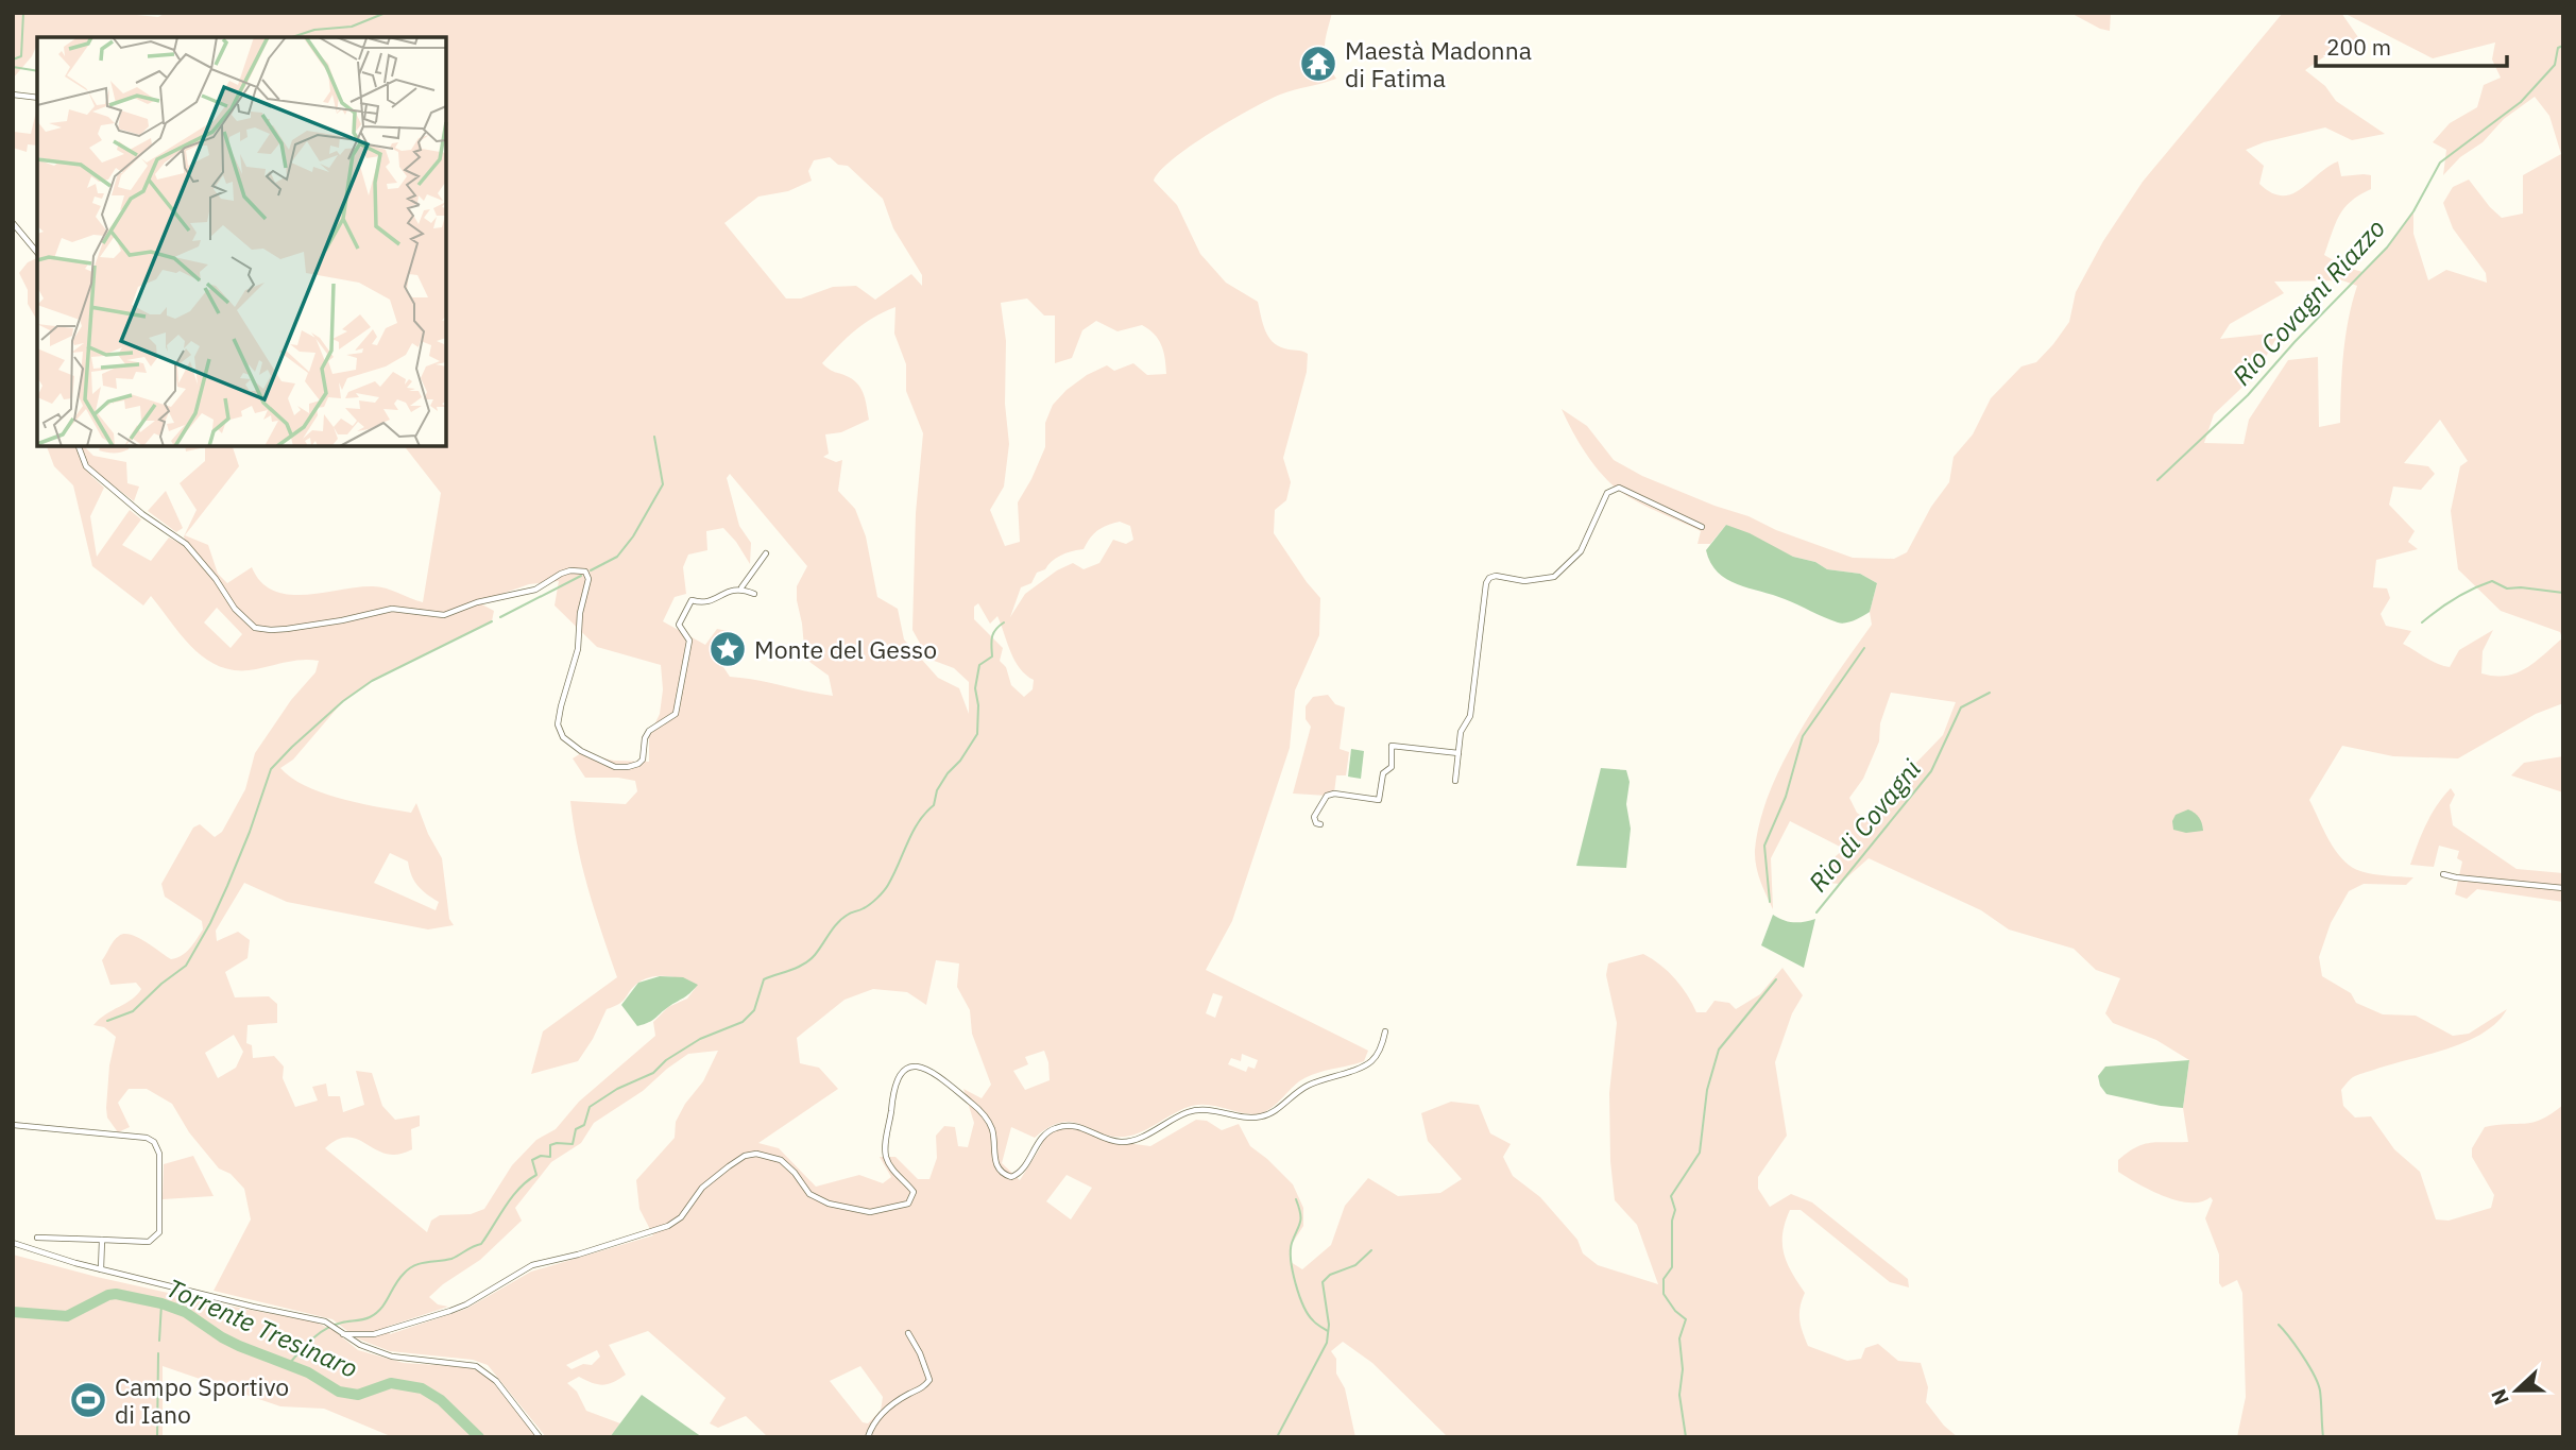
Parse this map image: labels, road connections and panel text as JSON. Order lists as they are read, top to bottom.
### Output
{
  "water": ["Rio Covagni Riazzo", "Rio di Covagni", "Torrente Tresinaro"],
  "places": {
    "temple": ["Maestà Madonna di Fatima"],
    "place": ["Monte del Gesso"],
    "sports": ["Campo Sportivo di Iano"]
  },
  "scale_bar": "200 m",
  "north": "left"
}
